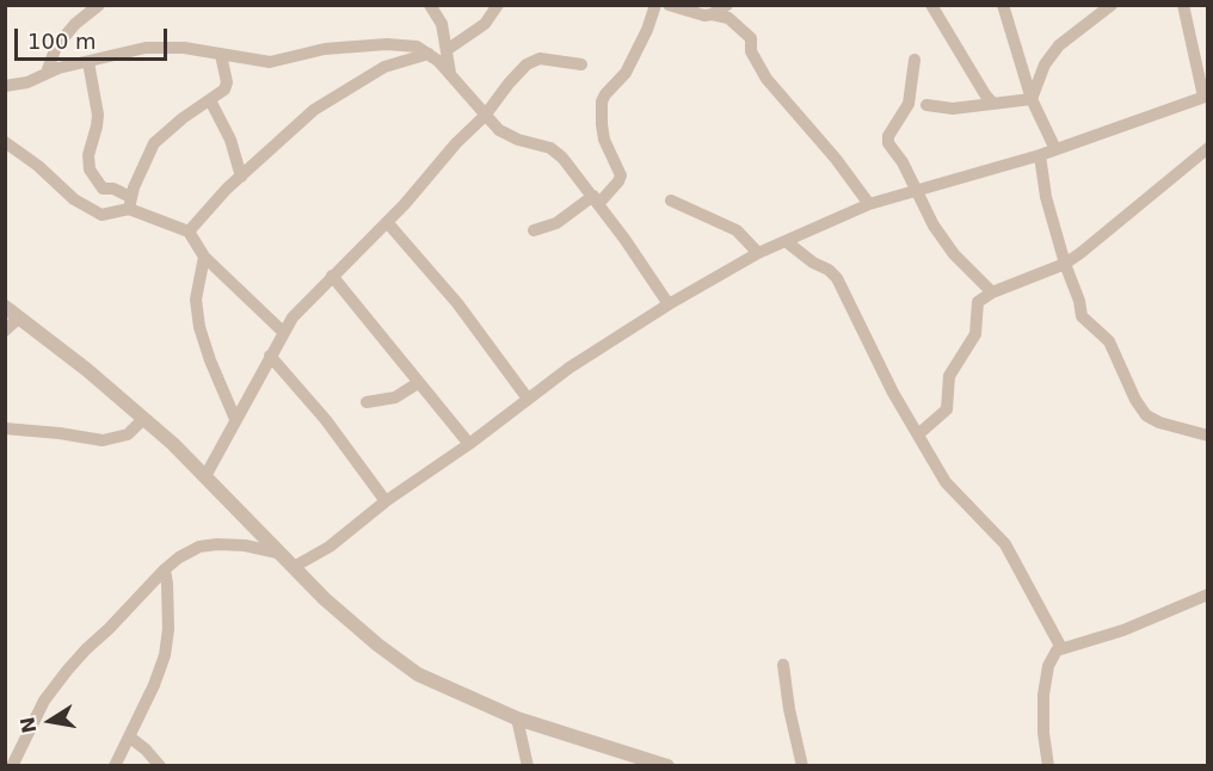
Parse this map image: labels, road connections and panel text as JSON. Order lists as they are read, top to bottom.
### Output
{
  "scale_bar": "100 m",
  "north": "left"
}
